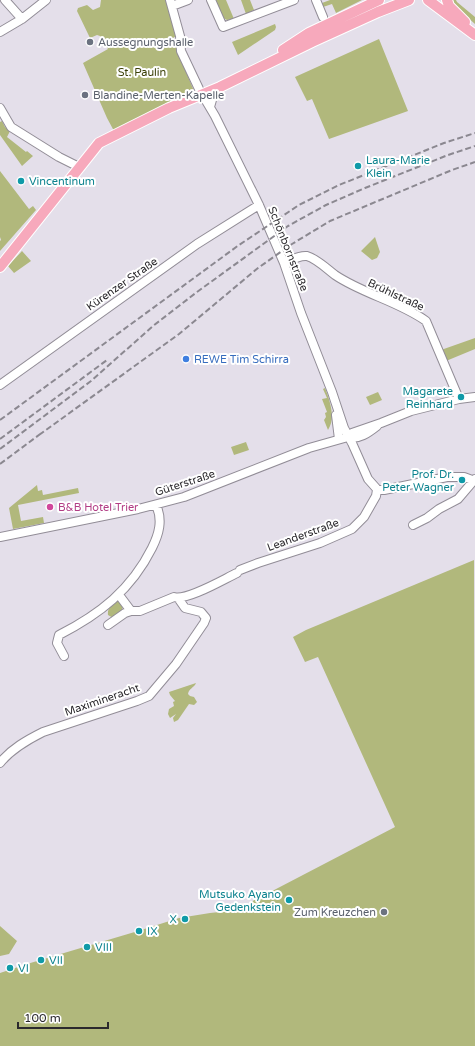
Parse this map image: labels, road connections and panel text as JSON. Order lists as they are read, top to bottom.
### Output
{
  "streets": {
    "street": [
      "Schönbornstraße",
      "Kürenzer Straße",
      "Brühlstraße",
      "Güterstraße",
      "Leanderstraße",
      "Maximineracht"
    ]
  },
  "crossings": [
    ["Schönbornstraße", "Kürenzer Straße"],
    ["Schönbornstraße", "Brühlstraße"],
    ["Schönbornstraße", "Güterstraße"],
    ["Schönbornstraße", "Leanderstraße"],
    ["Brühlstraße", "Güterstraße"],
    ["Leanderstraße", "Maximineracht"]
  ],
  "parks": ["St. Paulin"],
  "places": [
    "Aussegnungshalle",
    "Blandine-Merten-Kapelle",
    "Laura-Marie Klein",
    "Vincentinum",
    "REWE Tim Schirra",
    "Magarete Reinhard",
    "Prof. Dr. Peter Wagner",
    "B&B Hotel Trier",
    "Mutsuko Ayano Gedenkstein",
    "Zum Kreuzchen",
    "X",
    "IX",
    "VIII",
    "VII",
    "VI"
  ],
  "scale_bar": "100 m"
}
